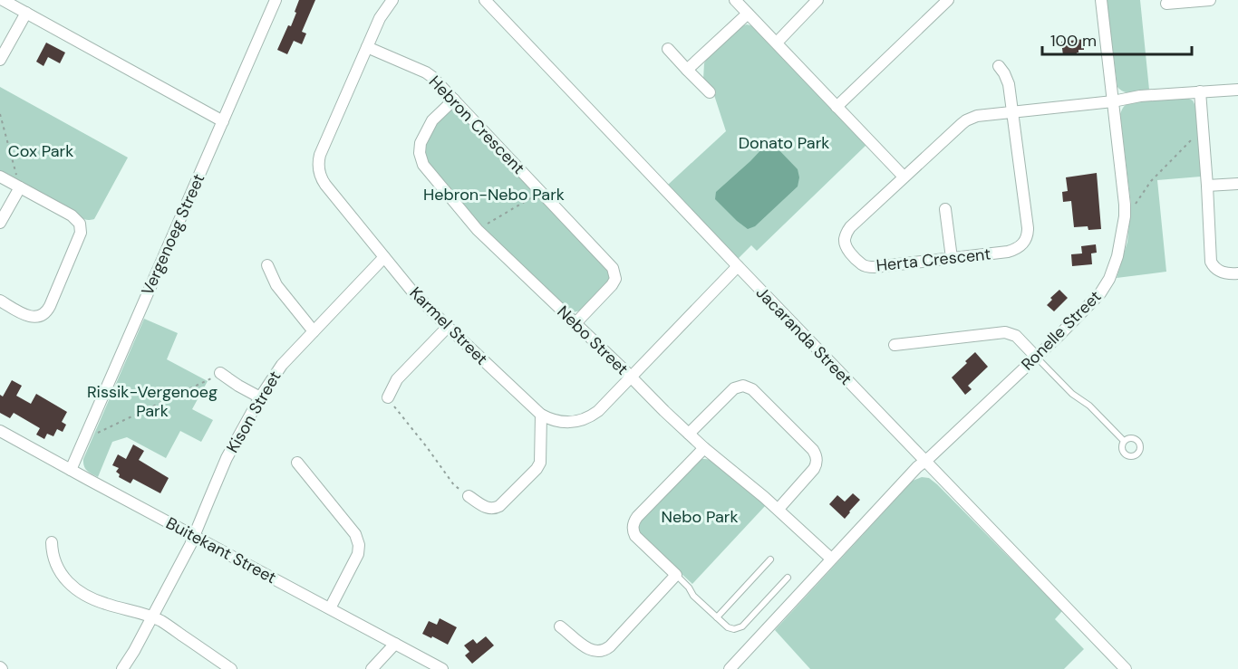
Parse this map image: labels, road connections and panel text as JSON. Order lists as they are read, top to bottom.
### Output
{
  "streets": {
    "street": [
      "Hebron Crescent",
      "Vergenoeg Street",
      "Herta Crescent",
      "Karmel Street",
      "Ronelle Street",
      "Jacaranda Street",
      "Nebo Street",
      "Kison Street",
      "Buitekant Street"
    ]
  },
  "crossings": [
    ["Hebron Crescent", "Karmel Street"],
    ["Hebron Crescent", "Nebo Street"],
    ["Vergenoeg Street", "Buitekant Street"],
    ["Herta Crescent", "Ronelle Street"],
    ["Karmel Street", "Jacaranda Street"],
    ["Karmel Street", "Nebo Street"],
    ["Karmel Street", "Kison Street"],
    ["Ronelle Street", "Jacaranda Street"],
    ["Ronelle Street", "Nebo Street"],
    ["Kison Street", "Buitekant Street"]
  ],
  "parks": [
    "Donato Park",
    "Cox Park",
    "Hebron-Nebo Park",
    "Rissik-Vergenoeg Park",
    "Nebo Park"
  ],
  "scale_bar": "100 m"
}
